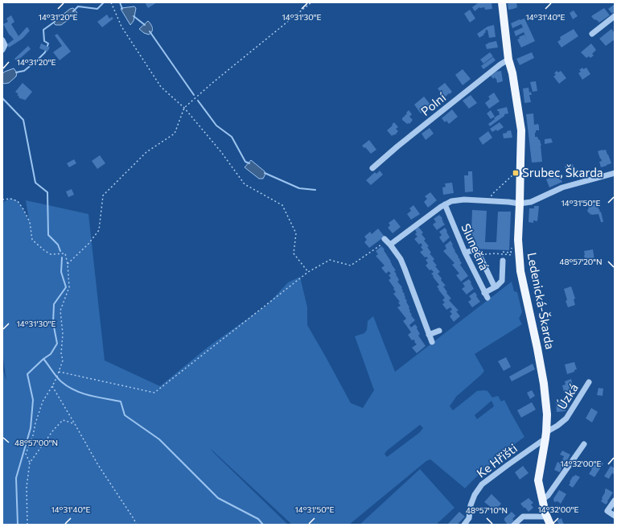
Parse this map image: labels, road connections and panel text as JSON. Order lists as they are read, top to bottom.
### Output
{
  "streets": {
    "main road": ["Ledenická-Škarda"],
    "street": [
      "Polní",
      "Slunečná",
      "Úzká",
      "Ke Hřišti"
    ]
  },
  "crossings": [
    ["Polní", "Ledenická-Škarda"],
    ["Ledenická-Škarda", "Úzká"],
    ["Ledenická-Škarda", "Ke Hřišti"],
    ["Úzká", "Ke Hřišti"]
  ],
  "places": {
    "transit": ["Srubec, Škarda"]
  },
  "coordinates": [
    "14°31'20\"E",
    "14°31'30\"E",
    "14°31'40\"E",
    "14°31'50\"E",
    "48°57'20\"N",
    "48°57'00\"N",
    "14°32'00\"E",
    "48°57'10\"N"
  ]
}
